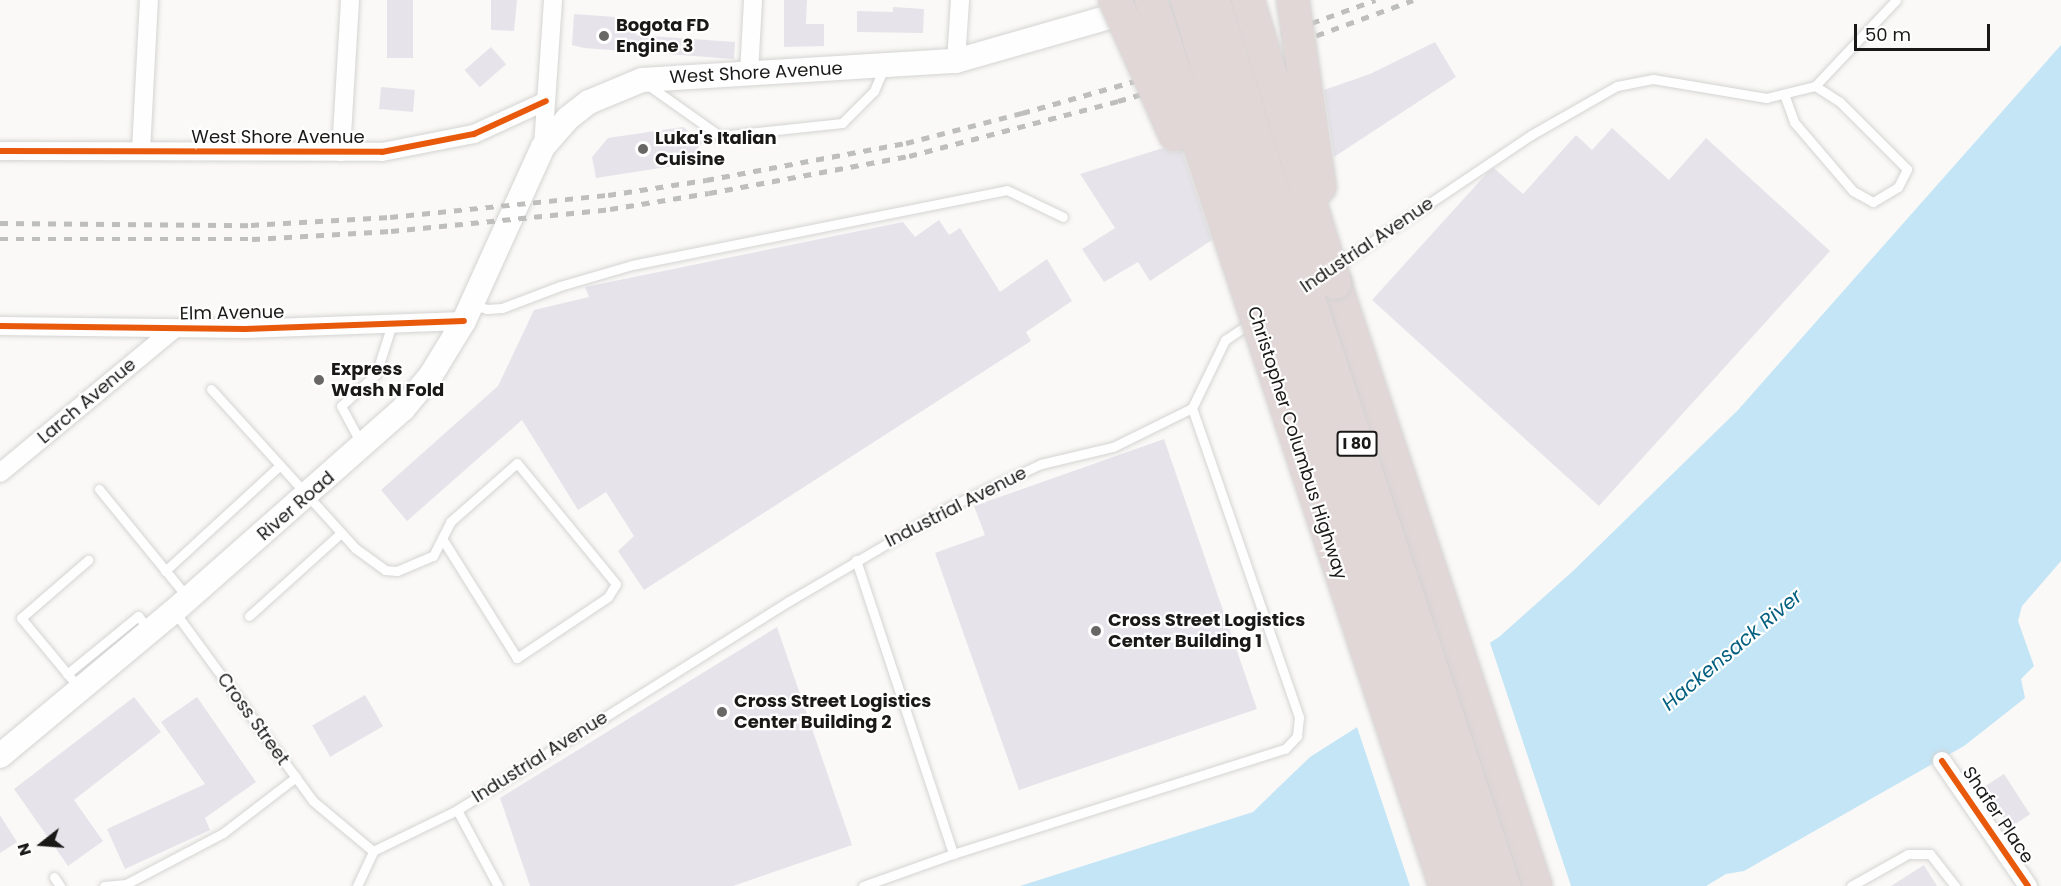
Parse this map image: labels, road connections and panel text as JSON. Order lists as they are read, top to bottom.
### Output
{
  "streets": {
    "highway": ["Christopher Columbus Highway", "I 80"],
    "main road": ["West Shore Avenue", "River Road"],
    "street": ["Elm Avenue", "Larch Avenue", "Shafer Place"],
    "lane": ["Industrial Avenue", "Cross Street"]
  },
  "crossings": [
    ["West Shore Avenue", "River Road"],
    ["Industrial Avenue", "Christopher Columbus Highway"],
    ["Industrial Avenue", "I 80"],
    ["Industrial Avenue", "Cross Street"],
    ["Elm Avenue", "Larch Avenue"],
    ["Elm Avenue", "River Road"],
    ["River Road", "Cross Street"]
  ],
  "water": ["Hackensack River"],
  "places": [
    "Bogota FD Engine 3",
    "Luka's Italian Cuisine",
    "Express Wash N Fold",
    "Cross Street Logistics Center Building 1",
    "Cross Street Logistics Center Building 2"
  ],
  "scale_bar": "50 m",
  "north": "left"
}
